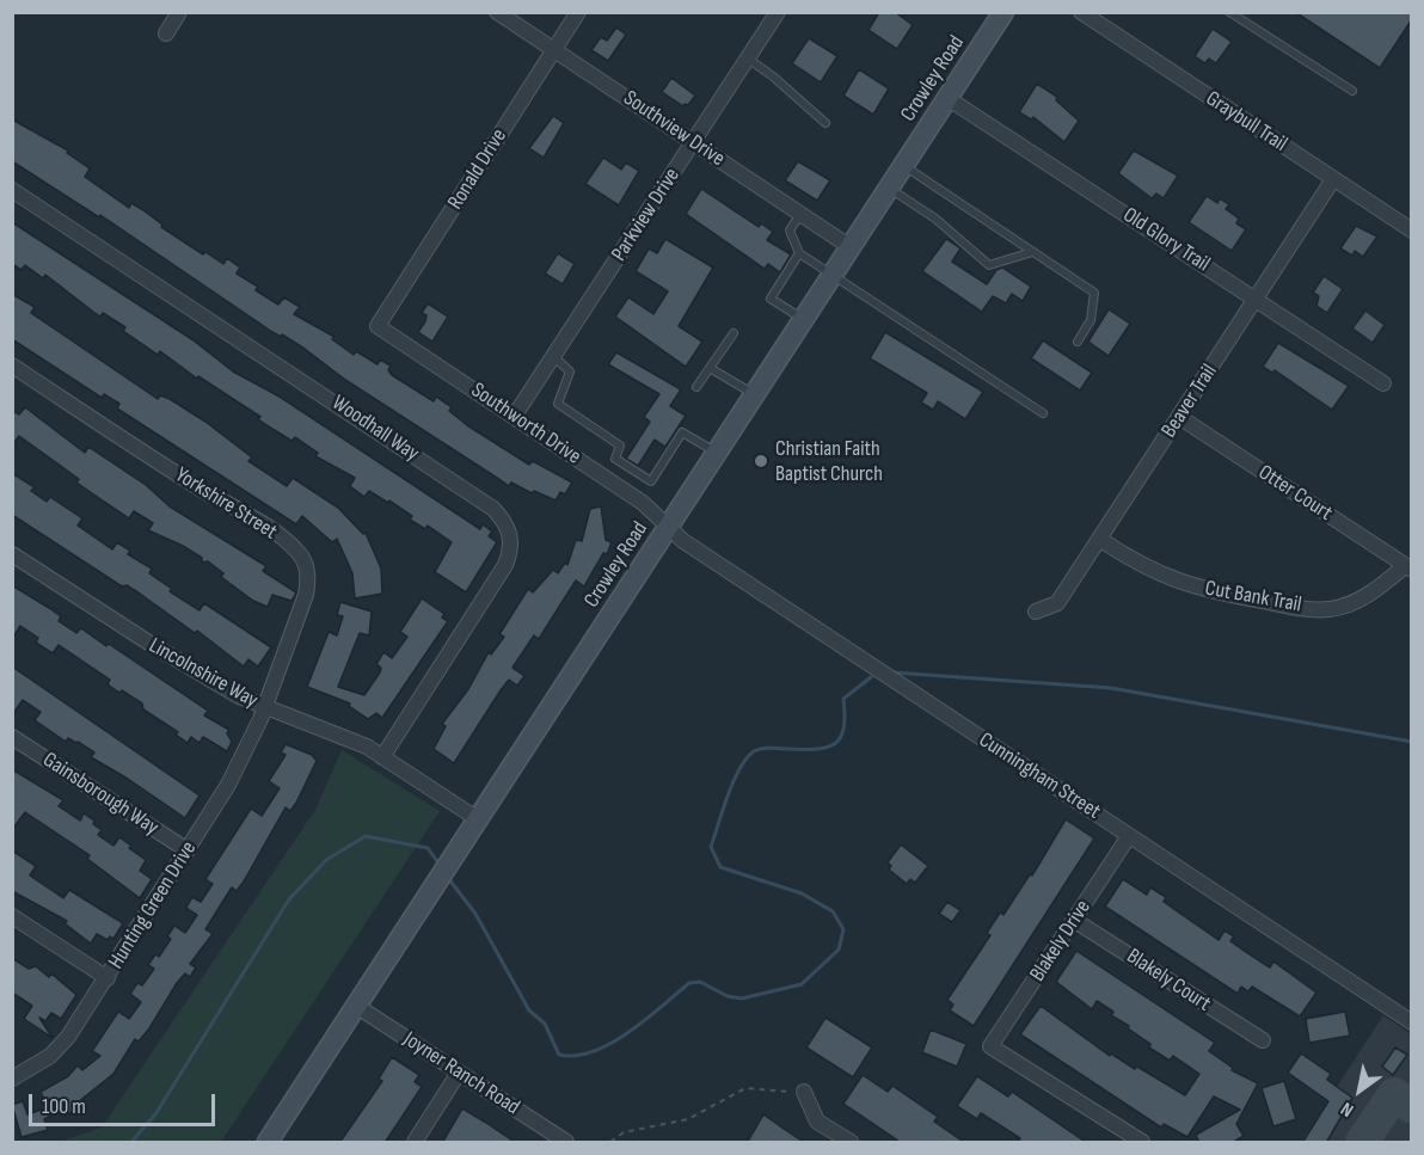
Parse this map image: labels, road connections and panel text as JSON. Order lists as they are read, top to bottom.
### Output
{
  "streets": {
    "main road": ["Crowley Road"],
    "street": [
      "Graybull Trail",
      "Southview Drive",
      "Ronald Drive",
      "Parkview Drive",
      "Old Glory Trail",
      "Beaver Trail",
      "Southworth Drive",
      "Woodhall Way",
      "Otter Court",
      "Yorkshire Street",
      "Cut Bank Trail",
      "Lincolnshire Way",
      "Cunningham Street",
      "Gainsborough Way",
      "Hunting Green Drive",
      "Blakely Drive",
      "Blakely Court",
      "Joyner Ranch Road"
    ]
  },
  "crossings": [
    ["Crowley Road", "Southview Drive"],
    ["Crowley Road", "Old Glory Trail"],
    ["Crowley Road", "Southworth Drive"],
    ["Crowley Road", "Lincolnshire Way"],
    ["Crowley Road", "Cunningham Street"],
    ["Crowley Road", "Joyner Ranch Road"],
    ["Graybull Trail", "Beaver Trail"],
    ["Southview Drive", "Ronald Drive"],
    ["Southview Drive", "Parkview Drive"],
    ["Ronald Drive", "Southworth Drive"],
    ["Parkview Drive", "Southworth Drive"],
    ["Old Glory Trail", "Beaver Trail"],
    ["Beaver Trail", "Otter Court"],
    ["Beaver Trail", "Cut Bank Trail"],
    ["Southworth Drive", "Cunningham Street"],
    ["Woodhall Way", "Lincolnshire Way"],
    ["Otter Court", "Cut Bank Trail"],
    ["Yorkshire Street", "Lincolnshire Way"],
    ["Yorkshire Street", "Hunting Green Drive"],
    ["Lincolnshire Way", "Hunting Green Drive"],
    ["Cunningham Street", "Blakely Drive"],
    ["Gainsborough Way", "Hunting Green Drive"],
    ["Blakely Drive", "Blakely Court"]
  ],
  "places": ["Christian Faith Baptist Church"],
  "scale_bar": "100 m",
  "north": "bottom left"
}
